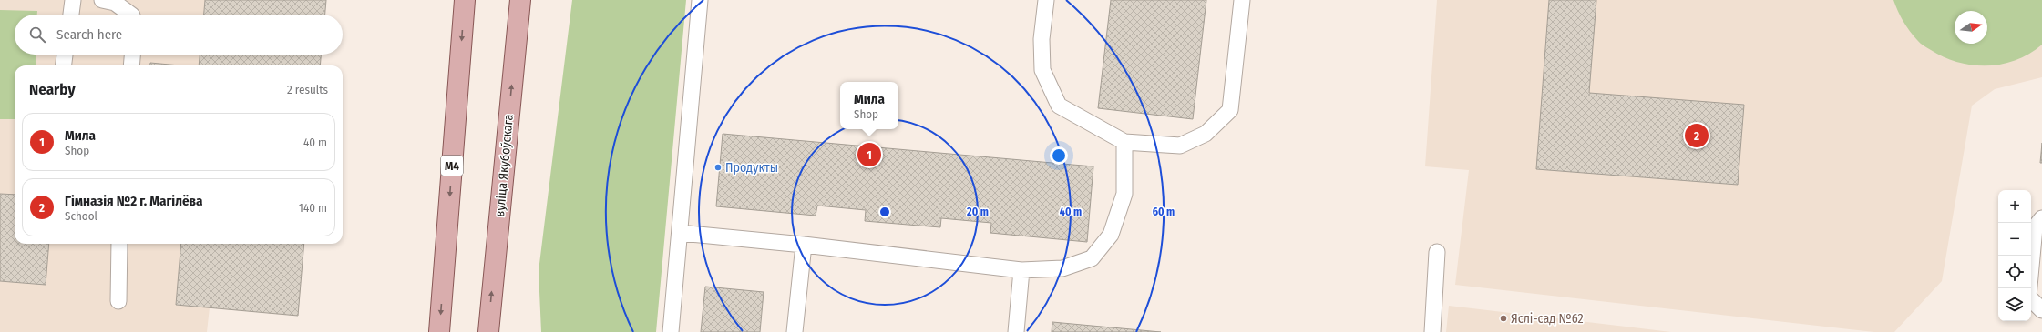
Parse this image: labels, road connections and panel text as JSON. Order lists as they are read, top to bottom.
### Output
{
  "streets": {
    "main road": ["М4", "вуліца Якубоўскага"]
  },
  "places": ["Продукты", "Яслі-сад №62"],
  "north": "right",
  "page": {
    "search": "Search here",
    "heading": ["Nearby", "2 results"],
    "popup": ["Мила", "Shop"],
    "list": [
      {
        "mark": "1",
        "name": "Мила",
        "note": "Shop",
        "value": "40 m"
      },
      {
        "mark": "2",
        "name": "Гімназія №2 г. Магілёва",
        "note": "School",
        "value": "140 m"
      }
    ],
    "pins": ["2", "1"],
    "map_buttons": ["+", "−"]
  },
  "rings": ["20 m", "40 m", "60 m"]
}
